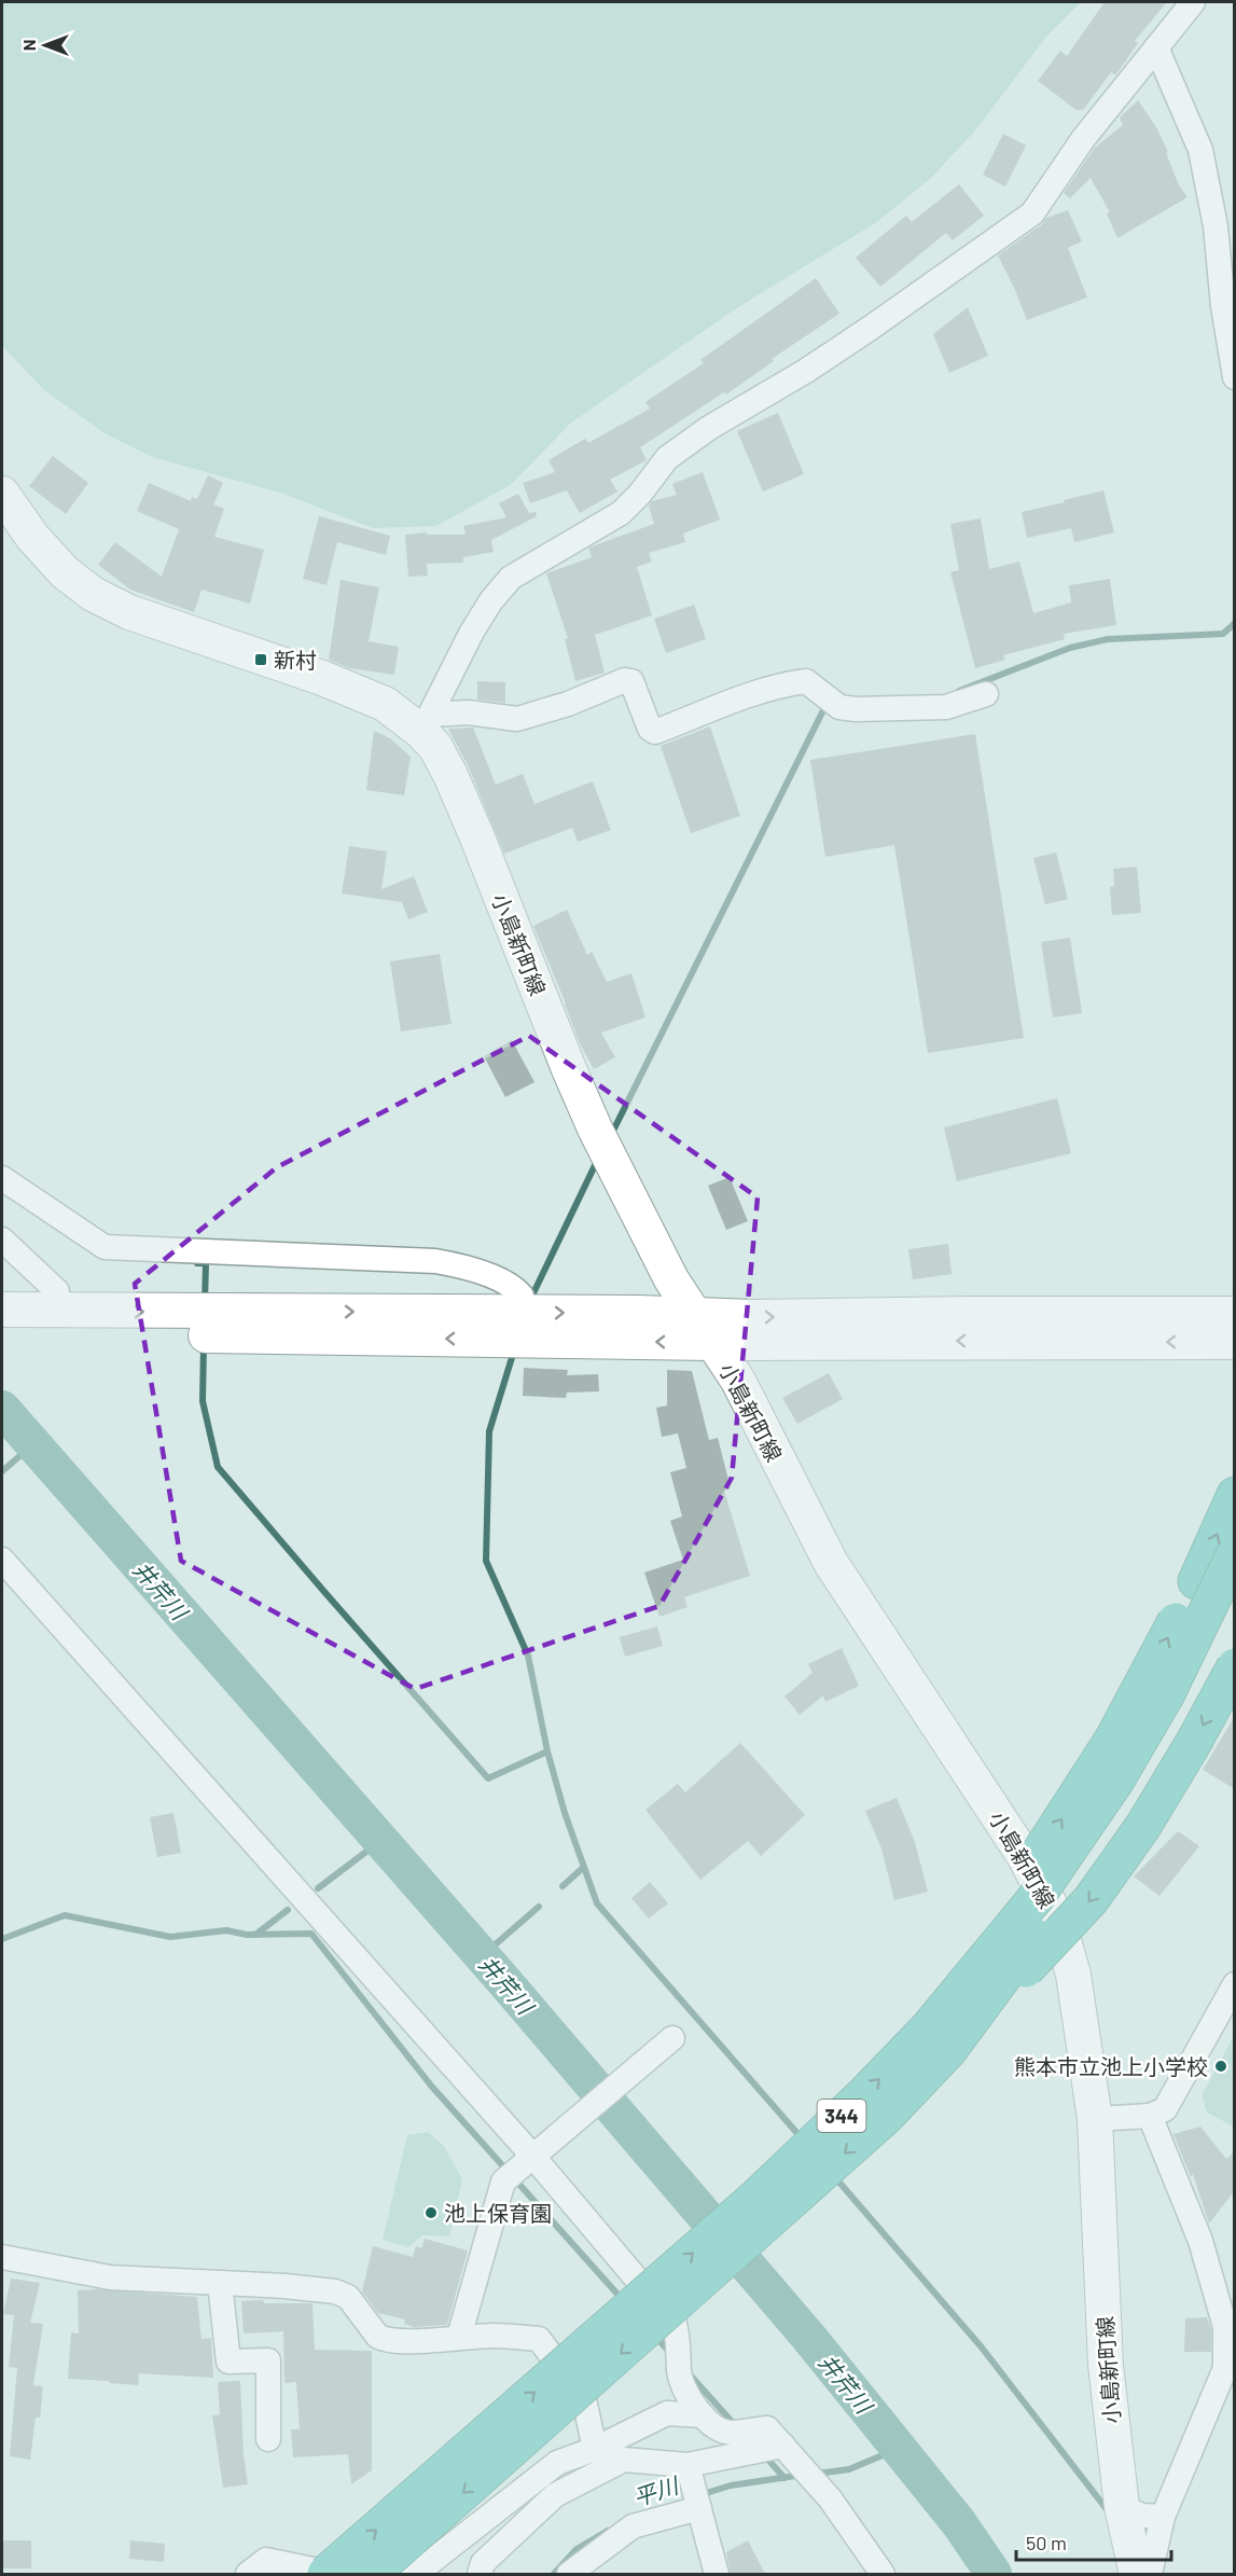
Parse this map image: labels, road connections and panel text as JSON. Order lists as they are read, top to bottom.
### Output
{
  "streets": {
    "highway": ["344"],
    "main road": ["小島新町線"]
  },
  "water": ["井芹川", "平川"],
  "places": {
    "transit": ["新村"],
    "other": ["熊本市立池上小学校", "池上保育園"]
  },
  "scale_bar": "50 m",
  "north": "left"
}
